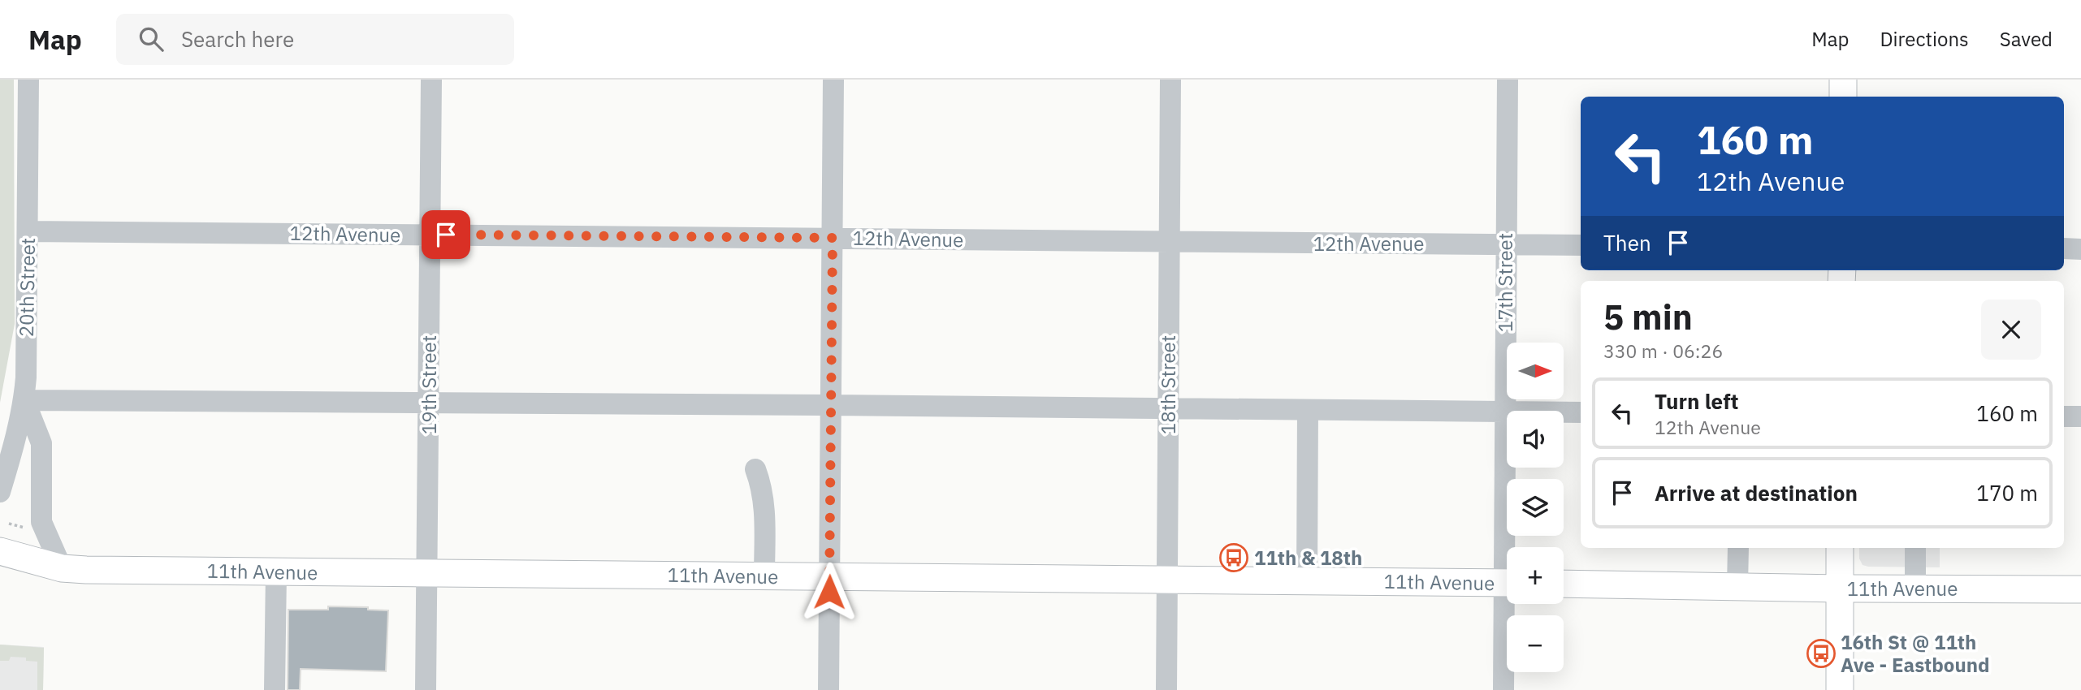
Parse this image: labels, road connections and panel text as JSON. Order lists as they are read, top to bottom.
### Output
{
  "streets": {
    "main road": ["11th Avenue"],
    "street": [
      "12th Avenue",
      "17th Street",
      "20th Street",
      "19th Street",
      "18th Street"
    ]
  },
  "crossings": [
    ["12th Avenue", "17th Street"],
    ["12th Avenue", "20th Street"],
    ["12th Avenue", "19th Street"],
    ["12th Avenue", "18th Street"],
    ["19th Street", "11th Avenue"],
    ["18th Street", "11th Avenue"]
  ],
  "places": {
    "bus stop": ["11th & 18th", "16th St @ 11th Ave - Eastbound"]
  },
  "north": "right",
  "page": {
    "header": "Map",
    "search": "Search here",
    "nav": ["Map", "Directions", "Saved"],
    "turn": ["160 m", "12th Avenue"],
    "then": "Then",
    "heading": ["5 min", "330 m · 06:26"],
    "map_buttons": ["+", "−"],
    "list": [
      {
        "name": "Turn left",
        "note": "12th Avenue",
        "value": "160 m"
      },
      {
        "name": "Arrive at destination",
        "value": "170 m"
      }
    ]
  }
}
